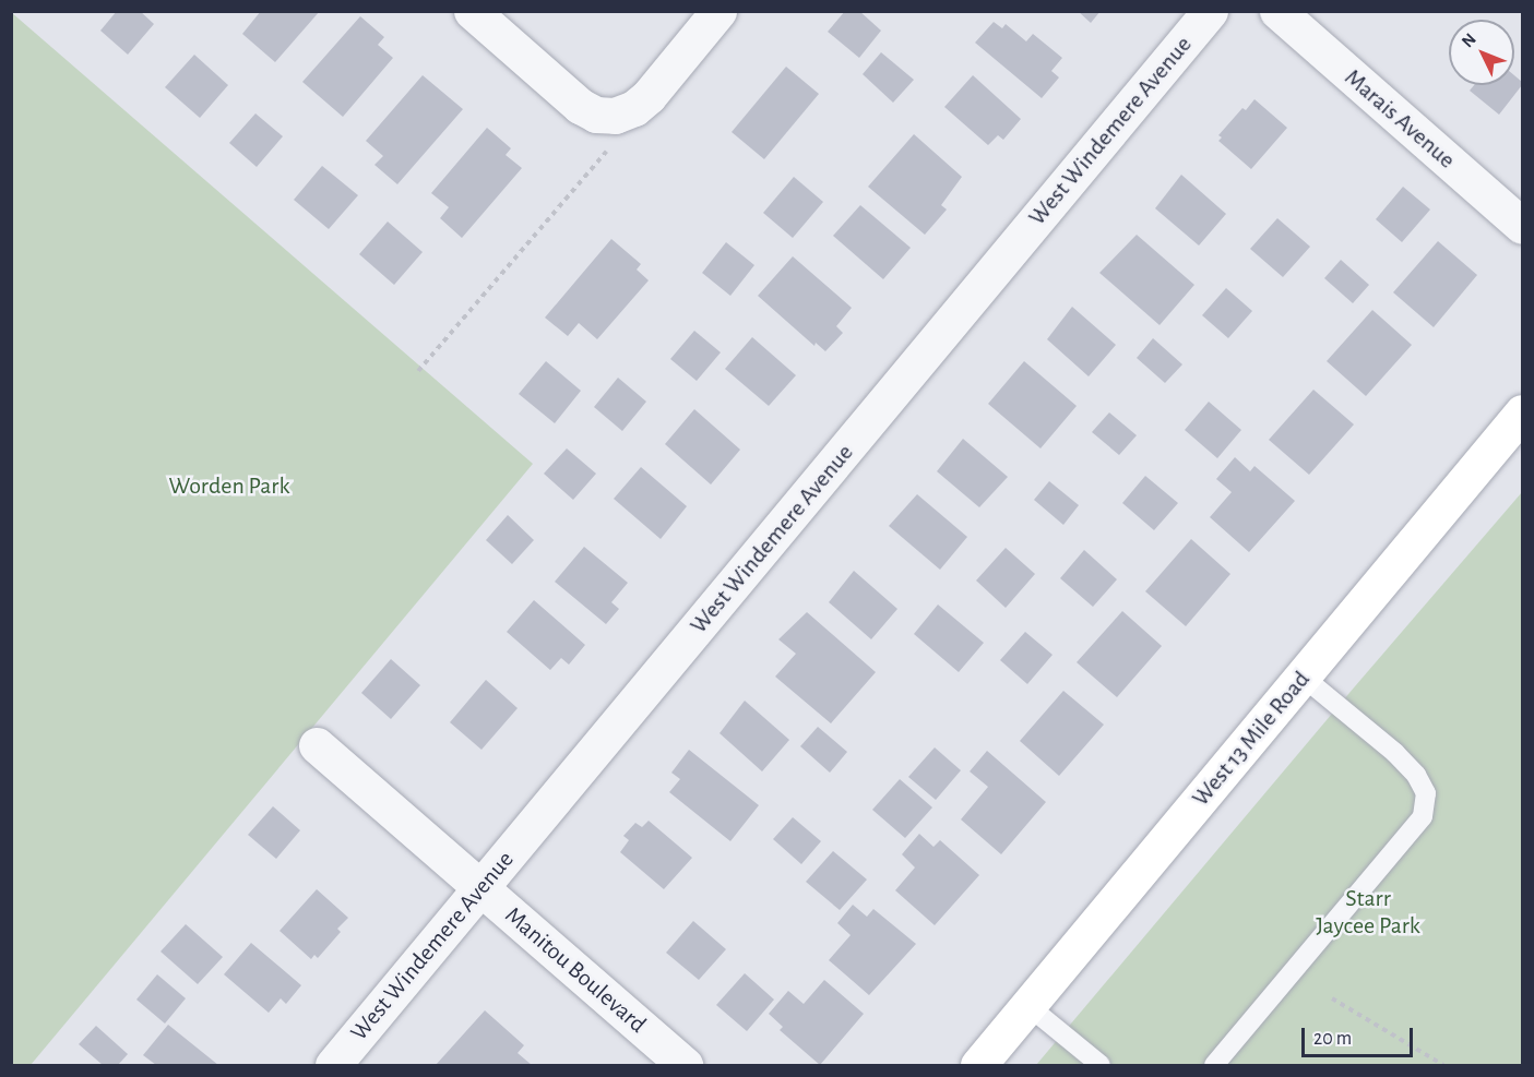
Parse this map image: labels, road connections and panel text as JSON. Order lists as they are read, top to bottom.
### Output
{
  "streets": {
    "main road": ["West 13 Mile Road"],
    "street": ["Marais Avenue", "West Windemere Avenue", "Manitou Boulevard"]
  },
  "crossings": [
    ["West Windemere Avenue", "Manitou Boulevard"]
  ],
  "parks": ["Worden Park", "Starr Jaycee Park"],
  "scale_bar": "20 m",
  "north": "top left"
}
